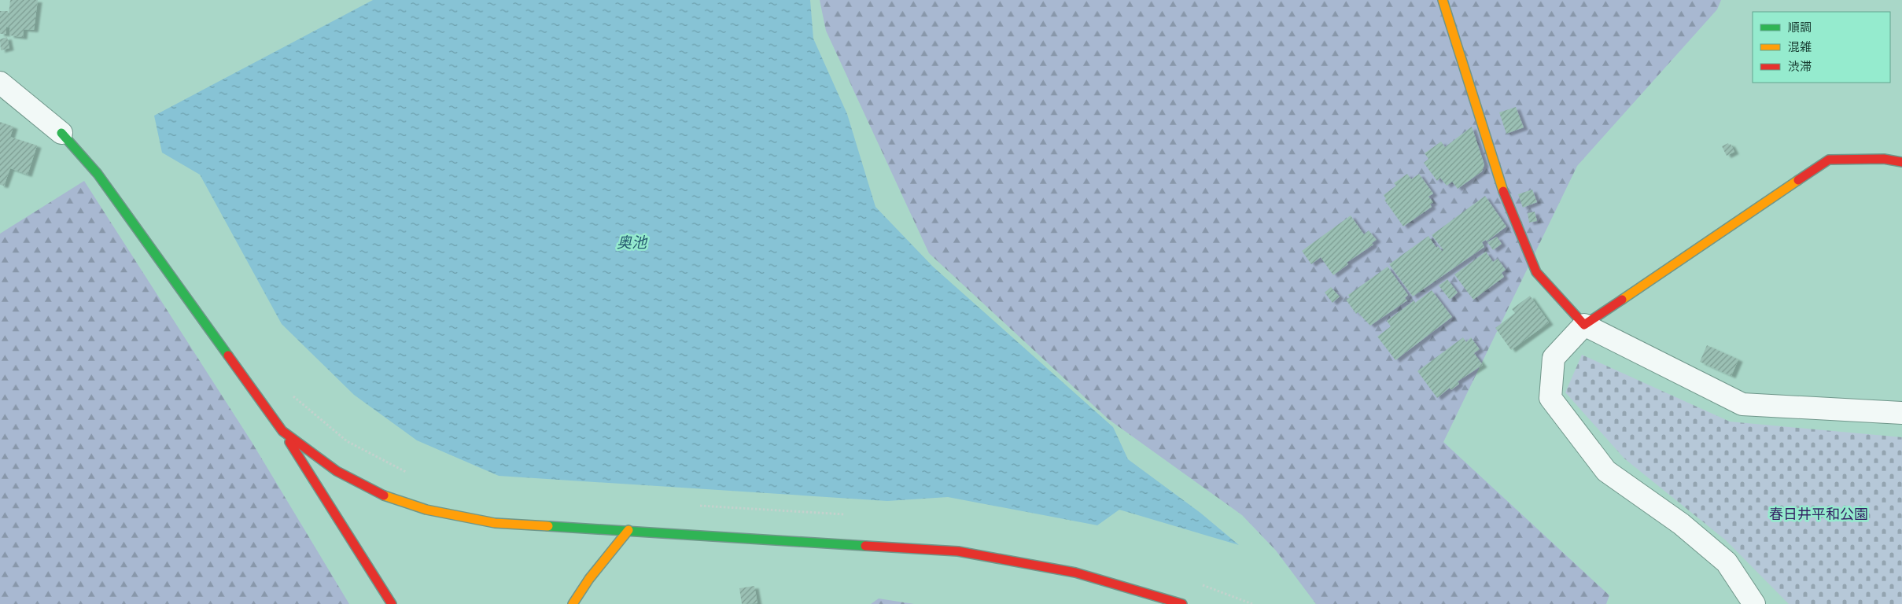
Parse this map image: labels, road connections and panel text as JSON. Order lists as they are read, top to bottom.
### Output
{
  "water": ["奥池"],
  "parks": ["春日井平和公園"],
  "legend": ["順調", "混雑", "渋滞"]
}
